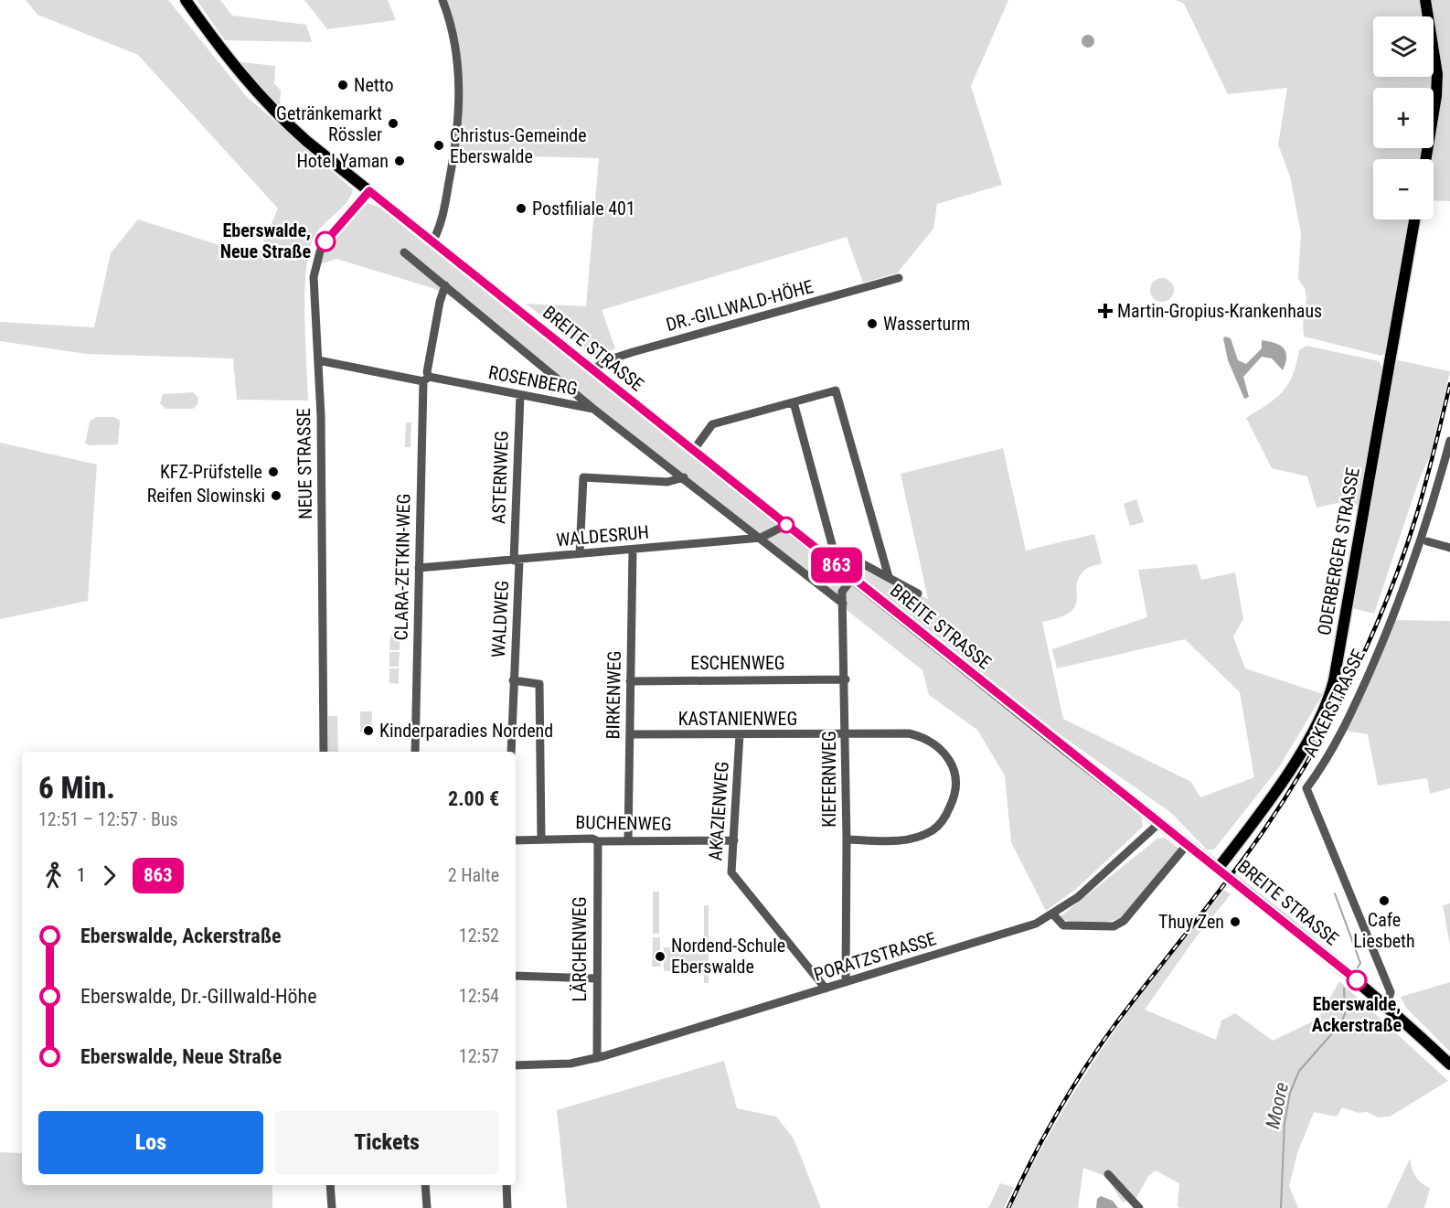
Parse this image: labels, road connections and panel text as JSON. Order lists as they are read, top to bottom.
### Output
{
  "streets": {
    "main road": ["BREITE STRASSE", "ODERBERGER STRASSE"],
    "street": [
      "DR.-GILLWALD-HÖHE",
      "ROSENBERG",
      "NEUE STRASSE",
      "ASTERNWEG",
      "WALDESRUH",
      "CLARA-ZETKIN-WEG",
      "WALDWEG",
      "ESCHENWEG",
      "BIRKENWEG",
      "ACKERSTRASSE",
      "KASTANIENWEG",
      "KIEFERNWEG",
      "AKAZIENWEG",
      "BUCHENWEG",
      "LÄRCHENWEG",
      "PORATZSTRASSE"
    ]
  },
  "crossings": [
    ["DR.-GILLWALD-HÖHE", "BREITE STRASSE"],
    ["BREITE STRASSE", "NEUE STRASSE"],
    ["BREITE STRASSE", "WALDESRUH"],
    ["BREITE STRASSE", "ODERBERGER STRASSE"],
    ["BREITE STRASSE", "ACKERSTRASSE"],
    ["BREITE STRASSE", "KIEFERNWEG"],
    ["BREITE STRASSE", "PORATZSTRASSE"],
    ["ROSENBERG", "NEUE STRASSE"],
    ["ROSENBERG", "ASTERNWEG"],
    ["ROSENBERG", "WALDESRUH"],
    ["ROSENBERG", "CLARA-ZETKIN-WEG"],
    ["ROSENBERG", "KIEFERNWEG"],
    ["ASTERNWEG", "WALDESRUH"],
    ["ASTERNWEG", "WALDWEG"],
    ["WALDESRUH", "CLARA-ZETKIN-WEG"],
    ["WALDESRUH", "WALDWEG"],
    ["WALDESRUH", "BIRKENWEG"],
    ["WALDWEG", "BUCHENWEG"],
    ["ESCHENWEG", "BIRKENWEG"],
    ["ESCHENWEG", "KIEFERNWEG"],
    ["BIRKENWEG", "KASTANIENWEG"],
    ["BIRKENWEG", "BUCHENWEG"],
    ["KASTANIENWEG", "KIEFERNWEG"],
    ["KASTANIENWEG", "AKAZIENWEG"],
    ["KIEFERNWEG", "PORATZSTRASSE"],
    ["AKAZIENWEG", "BUCHENWEG"],
    ["AKAZIENWEG", "PORATZSTRASSE"],
    ["BUCHENWEG", "LÄRCHENWEG"],
    ["LÄRCHENWEG", "PORATZSTRASSE"]
  ],
  "water": ["Moore"],
  "places": {
    "other": [
      "Netto",
      "Getränkemarkt Rössler",
      "Christus-Gemeinde Eberswalde",
      "Hotel Yaman",
      "Postfiliale 401",
      "Eberswalde, Neue Straße",
      "Wasserturm",
      "KFZ-Prüfstelle",
      "Reifen Slowinski",
      "Kinderparadies Nordend",
      "Cafe Liesbeth",
      "Thuy Zen",
      "Nordend-Schule Eberswalde",
      "Eberswalde, Ackerstraße"
    ],
    "health": ["Martin-Gropius-Krankenhaus"]
  },
  "lines": ["bus line 863"],
  "page": {
    "on_map": "863",
    "map_buttons": ["+", "−"],
    "heading": ["6 Min.", "12:51 – 12:57 · Bus", "2.00 €"],
    "legs": ["1", "863", "2 Halte"],
    "list": [
      {
        "name": "Eberswalde, Ackerstraße",
        "value": "12:52"
      },
      {
        "name": "Eberswalde, Dr.-Gillwald-Höhe",
        "value": "12:54"
      },
      {
        "name": "Eberswalde, Neue Straße",
        "value": "12:57"
      }
    ],
    "buttons": ["Los", "Tickets"]
  }
}
